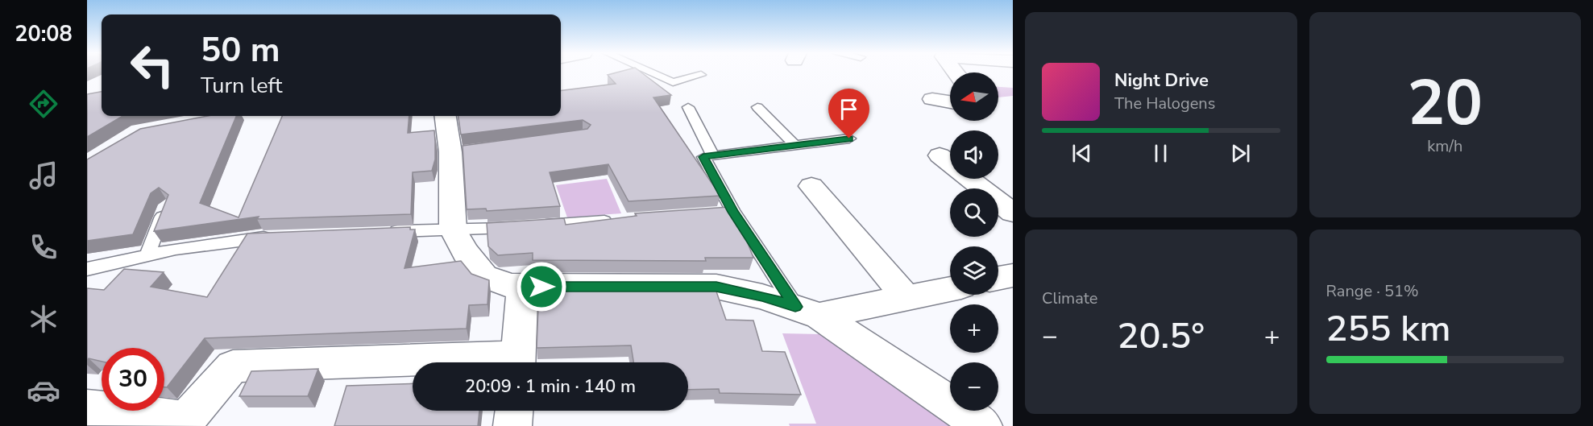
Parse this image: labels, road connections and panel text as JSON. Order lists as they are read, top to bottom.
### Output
{
  "north": "left",
  "page": {
    "tabs": "20:08",
    "tile": [
      ["20", "km/h"],
      "Climate",
      ["Range · 51%", "255 km"]
    ],
    "turn": ["50 m", "Turn left"],
    "song": ["Night Drive", "The Halogens"],
    "map_buttons": ["+", "−"],
    "heat": ["−", "20.5°", "+"],
    "limit": "30",
    "trip": "20:09 · 1 min · 140 m"
  }
}
